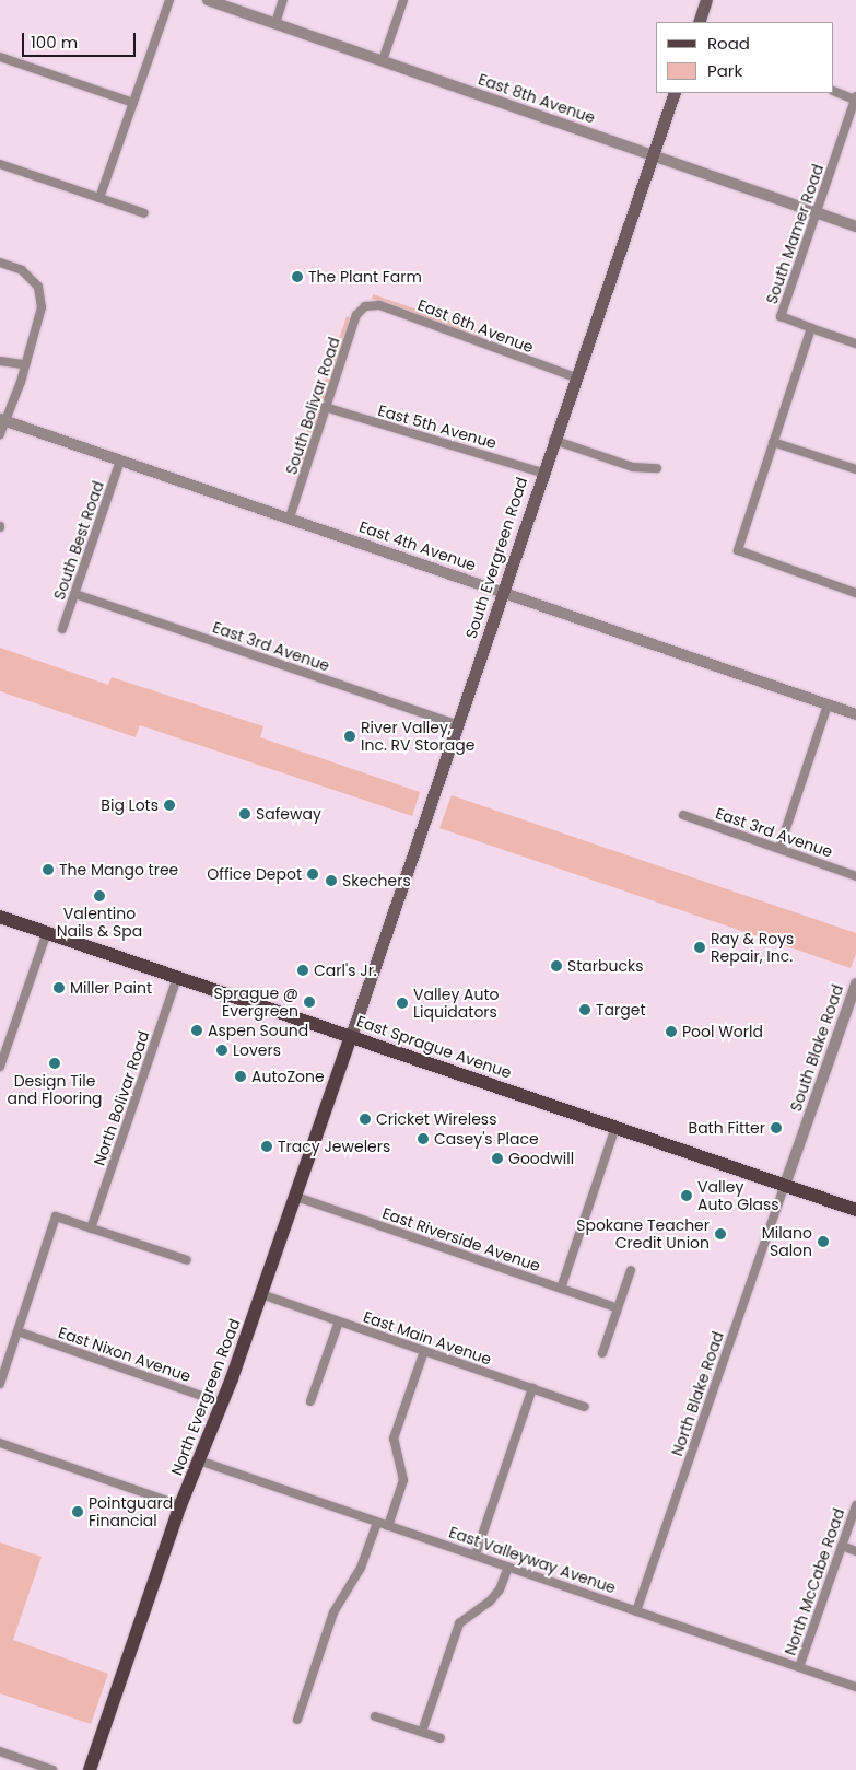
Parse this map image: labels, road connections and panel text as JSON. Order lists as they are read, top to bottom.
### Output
{
  "streets": {
    "main road": ["South Evergreen Road", "East Sprague Avenue", "North Evergreen Road"],
    "street": [
      "East 8th Avenue",
      "South Mamer Road",
      "East 6th Avenue",
      "South Bolivar Road",
      "East 5th Avenue",
      "South Best Road",
      "East 4th Avenue",
      "East 3rd Avenue",
      "South Blake Road",
      "North Bolivar Road",
      "East Riverside Avenue",
      "East Main Avenue",
      "East Nixon Avenue",
      "North Blake Road",
      "East Valleyway Avenue",
      "North McCabe Road"
    ]
  },
  "crossings": [
    ["East 8th Avenue", "South Mamer Road"],
    ["East 8th Avenue", "South Evergreen Road"],
    ["East 6th Avenue", "South Bolivar Road"],
    ["East 6th Avenue", "South Evergreen Road"],
    ["South Bolivar Road", "East 5th Avenue"],
    ["South Bolivar Road", "East 4th Avenue"],
    ["East 5th Avenue", "South Evergreen Road"],
    ["South Best Road", "East 4th Avenue"],
    ["South Best Road", "East 3rd Avenue"],
    ["East 4th Avenue", "South Evergreen Road"],
    ["South Evergreen Road", "East 3rd Avenue"],
    ["South Evergreen Road", "East Sprague Avenue"],
    ["South Evergreen Road", "North Evergreen Road"],
    ["East Sprague Avenue", "South Blake Road"],
    ["East Sprague Avenue", "North Bolivar Road"],
    ["East Sprague Avenue", "North Blake Road"],
    ["East Sprague Avenue", "North Evergreen Road"],
    ["South Blake Road", "North Blake Road"],
    ["East Riverside Avenue", "North Evergreen Road"],
    ["East Main Avenue", "North Evergreen Road"],
    ["East Nixon Avenue", "North Evergreen Road"],
    ["North Blake Road", "East Valleyway Avenue"],
    ["North Evergreen Road", "East Valleyway Avenue"],
    ["East Valleyway Avenue", "North McCabe Road"]
  ],
  "places": [
    "The Plant Farm",
    "River Valley, Inc. RV Storage",
    "Big Lots",
    "Safeway",
    "The Mango tree",
    "Office Depot",
    "Skechers",
    "Valentino Nails & Spa",
    "Ray & Roys Repair, Inc.",
    "Starbucks",
    "Carl's Jr.",
    "Miller Paint",
    "Sprague @ Evergreen",
    "Valley Auto Liquidators",
    "Target",
    "Aspen Sound",
    "Pool World",
    "Lovers",
    "Design Tile and Flooring",
    "AutoZone",
    "Cricket Wireless",
    "Bath Fitter",
    "Casey's Place",
    "Tracy Jewelers",
    "Goodwill",
    "Valley Auto Glass",
    "Spokane Teacher Credit Union",
    "Milano Salon",
    "Pointguard Financial"
  ],
  "legend": ["Road", "Park"],
  "scale_bar": "100 m"
}
